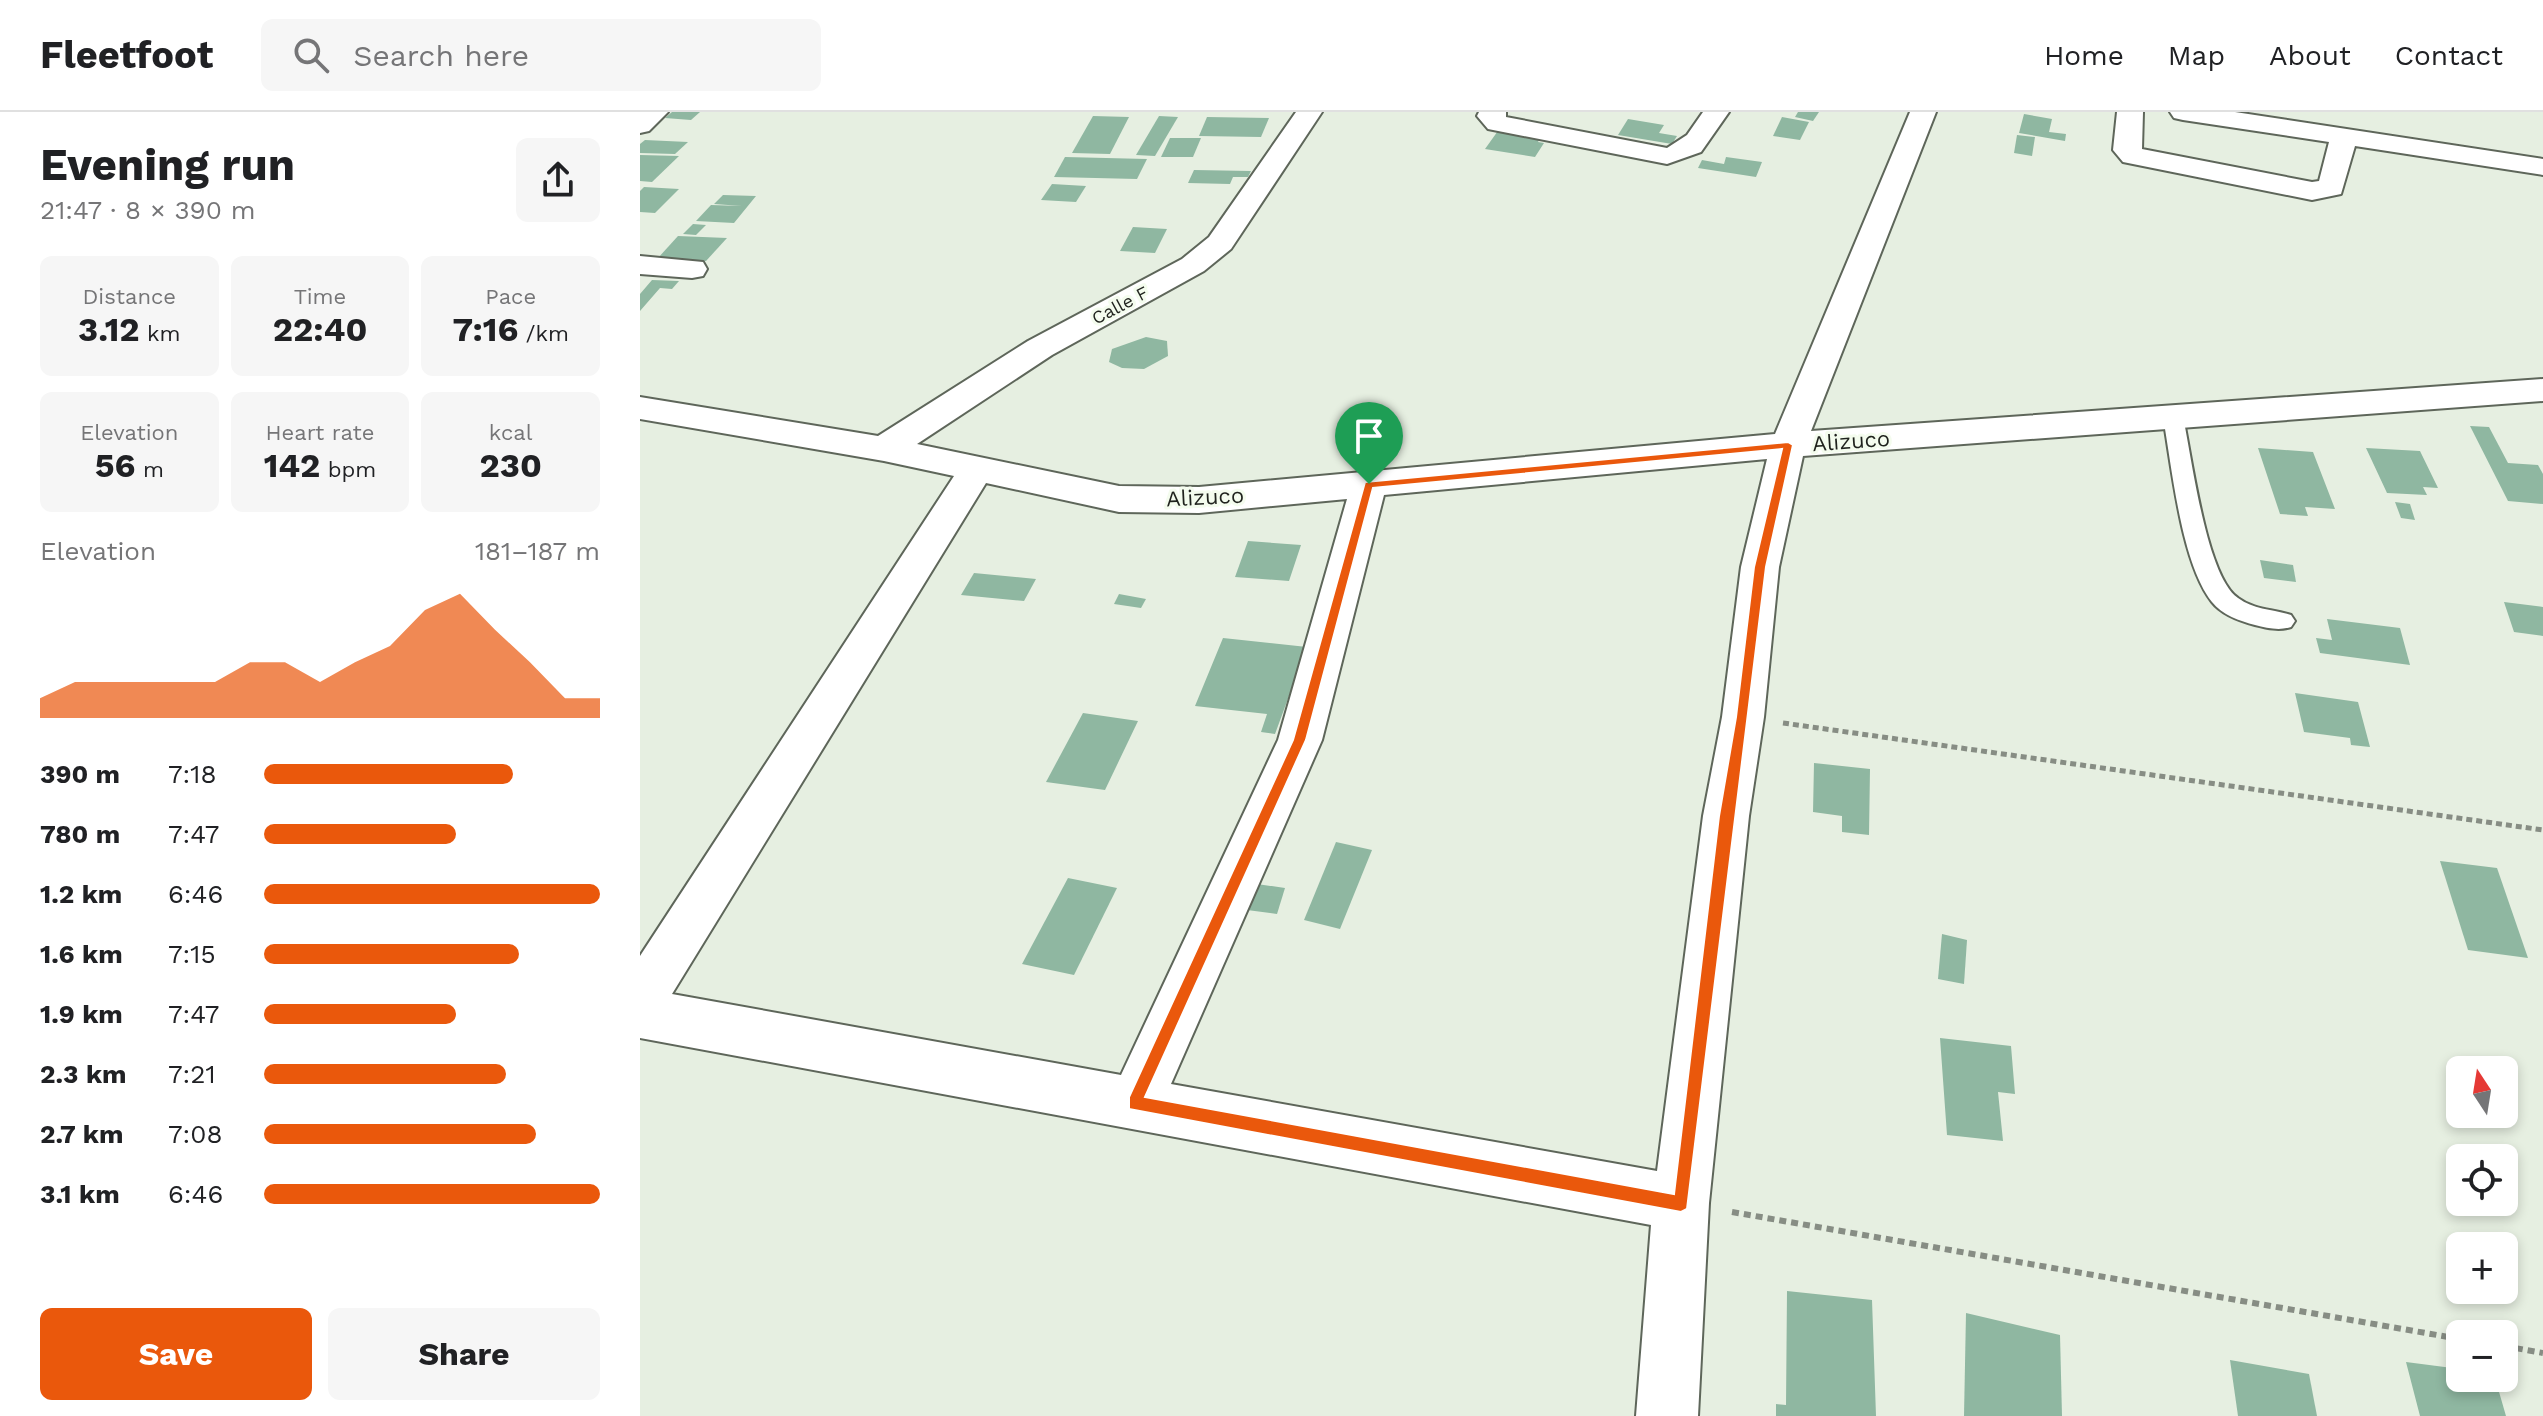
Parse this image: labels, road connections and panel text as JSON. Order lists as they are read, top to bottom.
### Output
{
  "streets": {
    "street": ["Calle F", "Alizuco"]
  },
  "crossings": [
    ["Calle F", "Alizuco"]
  ],
  "north": "top",
  "page": {
    "header": "Fleetfoot",
    "search": "Search here",
    "nav": [
      "Home",
      "Map",
      "About",
      "Contact"
    ],
    "heading": ["Evening run", "21:47 · 8 × 390 m"],
    "stats": [
      ["Distance", "3.12 km"],
      ["Time", "22:40"],
      ["Pace", "7:16 /km"],
      ["Elevation", "56 m"],
      ["Heart rate", "142 bpm"],
      ["kcal", "230"]
    ],
    "chart": ["Elevation", "181–187 m"],
    "list": [
      {
        "name": "390 m",
        "note": "7:18"
      },
      {
        "name": "780 m",
        "note": "7:47"
      },
      {
        "name": "1.2 km",
        "note": "6:46"
      },
      {
        "name": "1.6 km",
        "note": "7:15"
      },
      {
        "name": "1.9 km",
        "note": "7:47"
      },
      {
        "name": "2.3 km",
        "note": "7:21"
      },
      {
        "name": "2.7 km",
        "note": "7:08"
      },
      {
        "name": "3.1 km",
        "note": "6:46"
      }
    ],
    "map_buttons": ["+", "−"],
    "buttons": ["Save", "Share"]
  }
}
